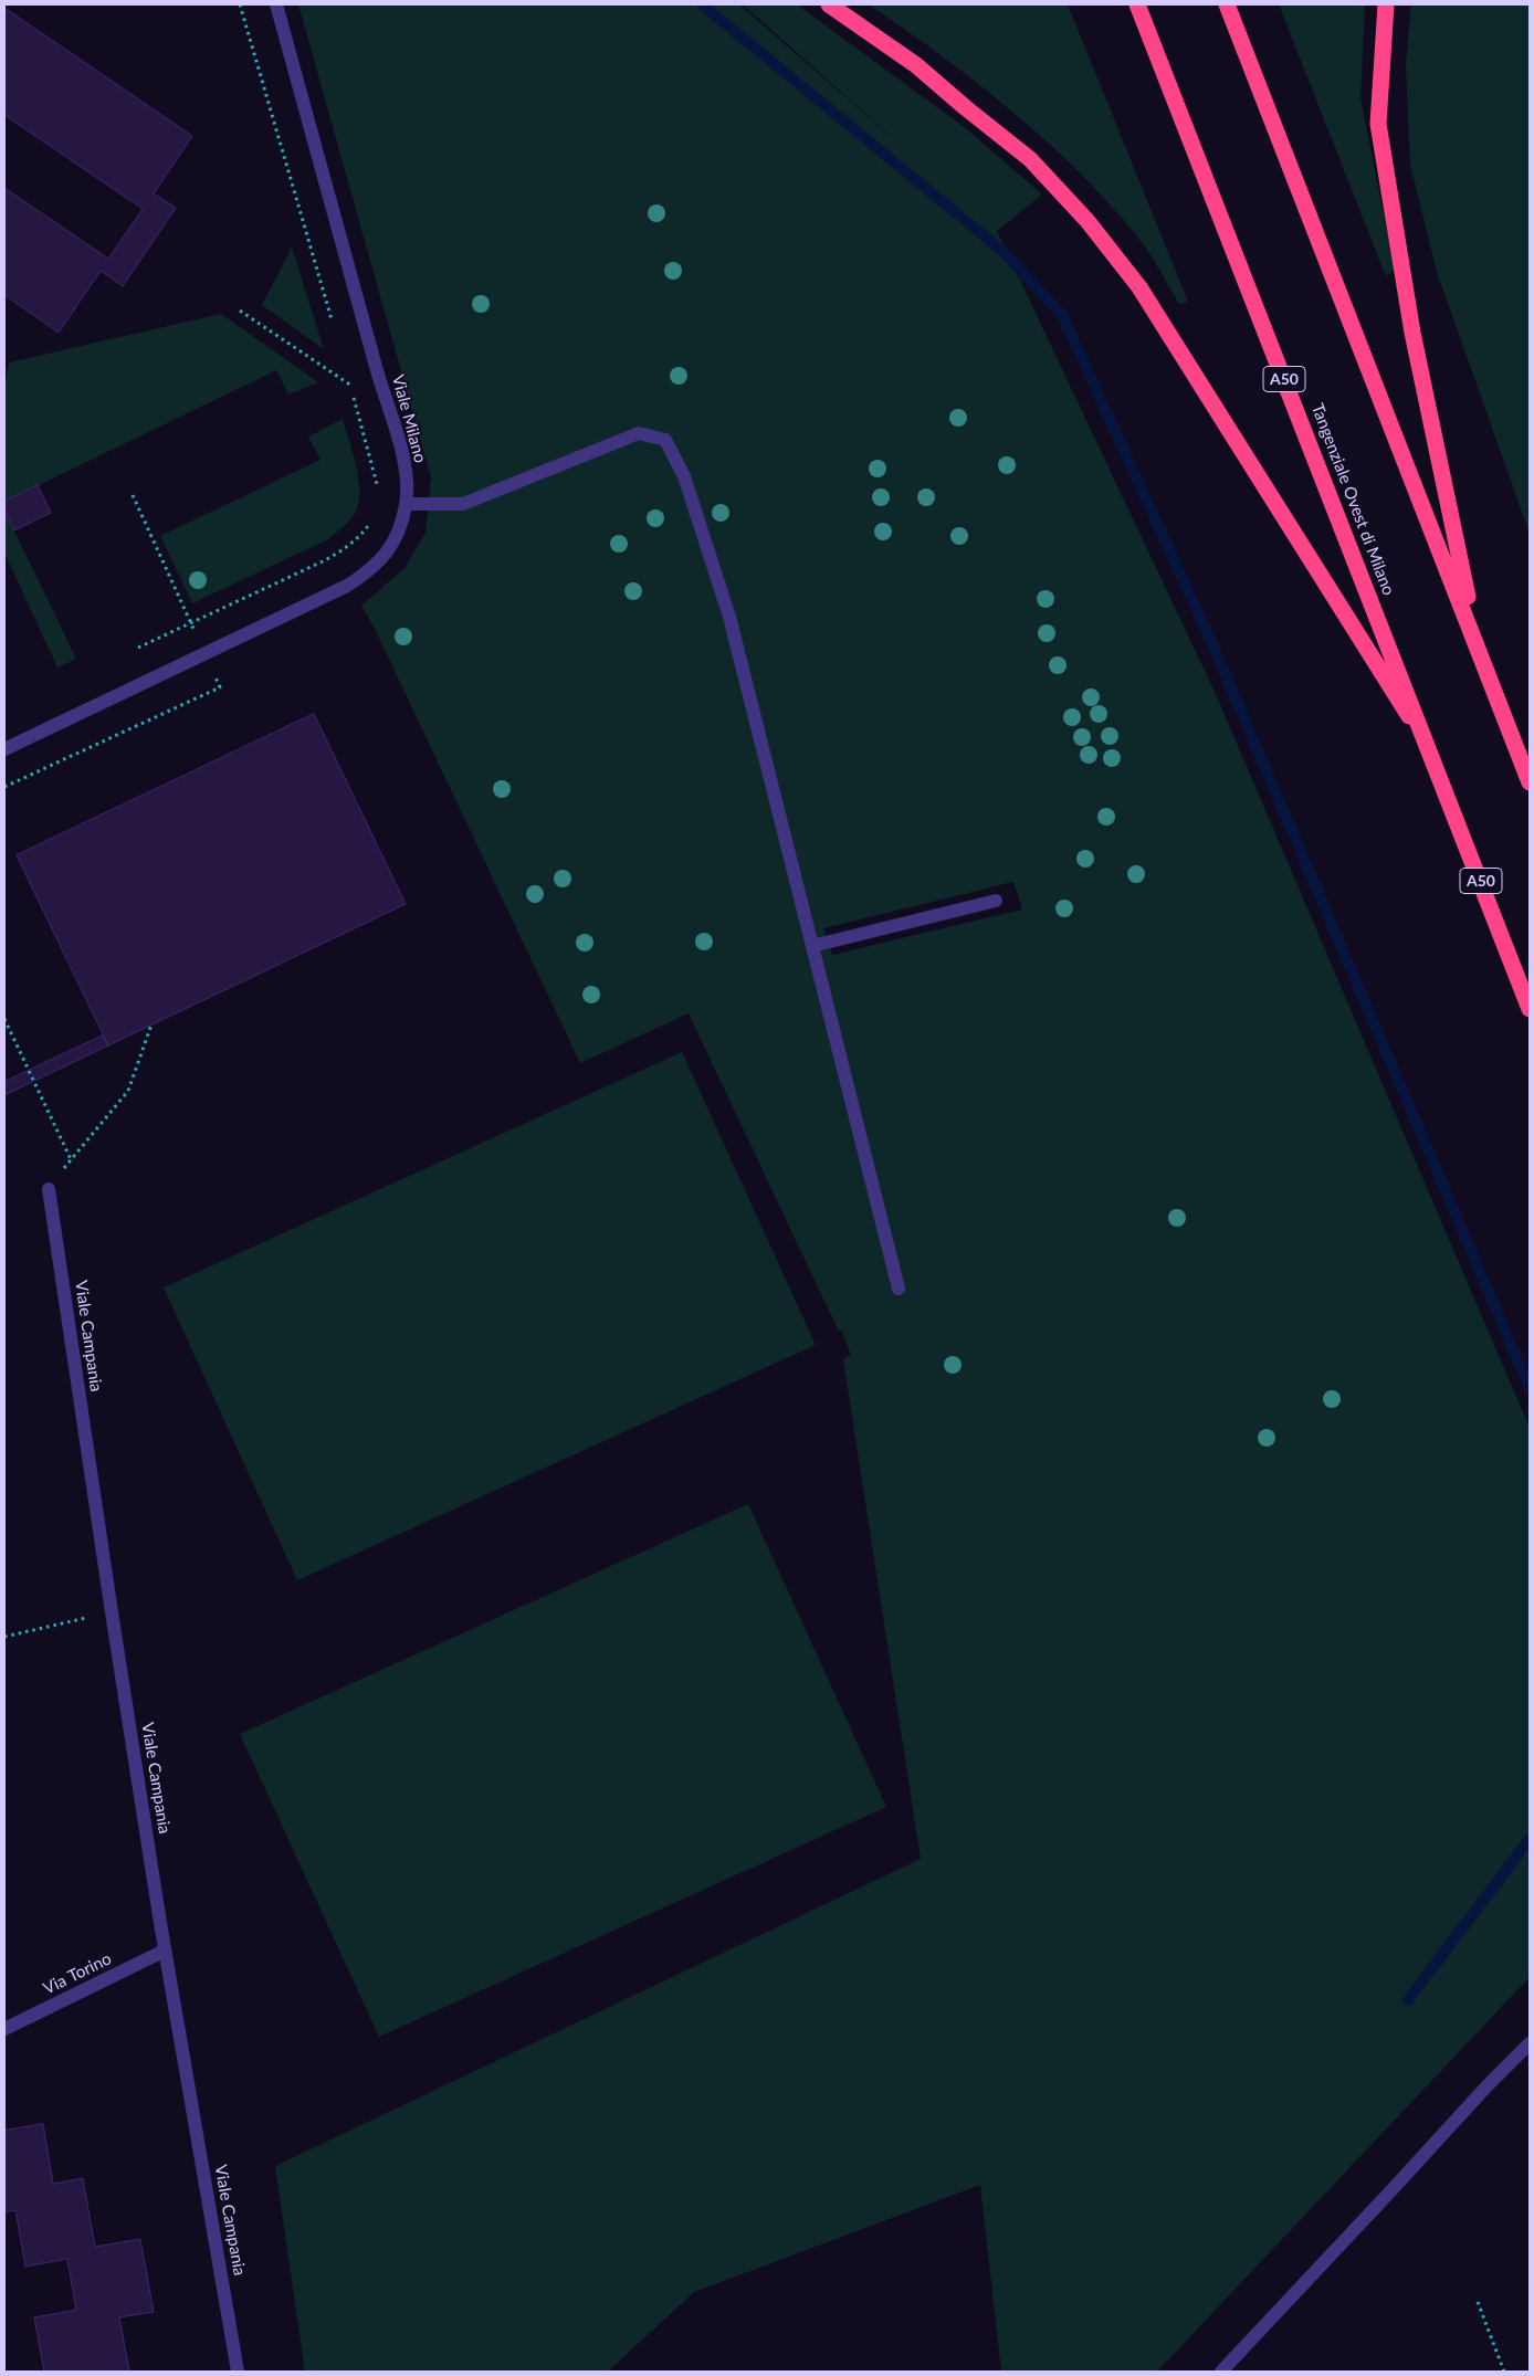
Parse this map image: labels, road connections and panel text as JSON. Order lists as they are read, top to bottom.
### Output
{
  "streets": {
    "highway": ["A50", "Tangenziale Ovest di Milano"],
    "street": ["Viale Milano", "Viale Campania", "Via Torino"]
  },
  "crossings": [
    ["Viale Campania", "Via Torino"]
  ]
}
